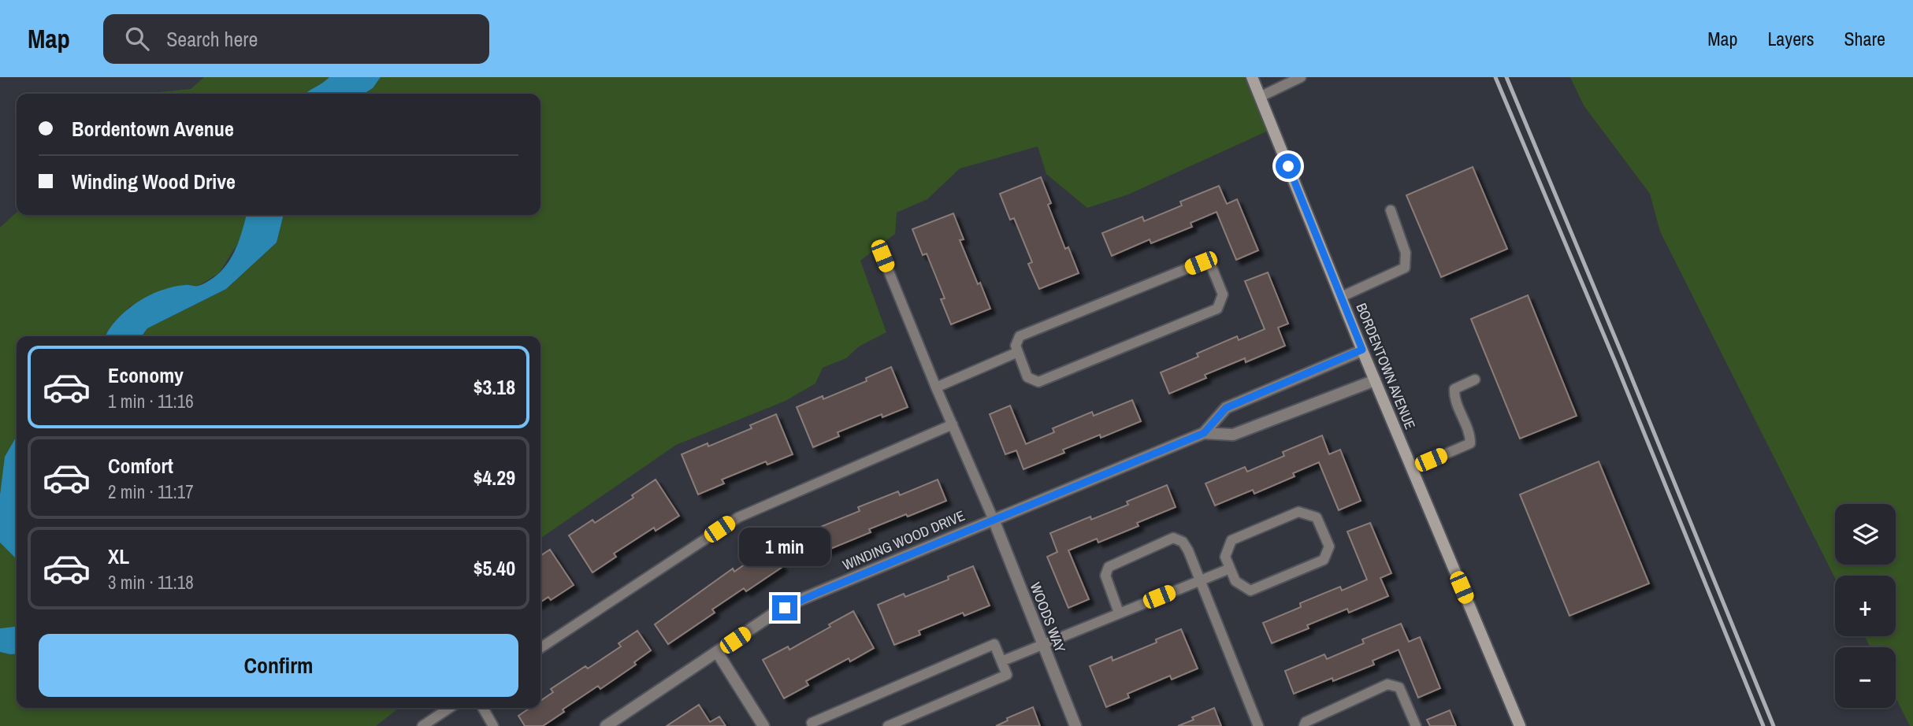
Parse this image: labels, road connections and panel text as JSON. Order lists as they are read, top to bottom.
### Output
{
  "streets": {
    "main road": ["BORDENTOWN AVENUE"],
    "street": ["WINDING WOOD DRIVE", "WOODS WAY"]
  },
  "crossings": [
    ["BORDENTOWN AVENUE", "WINDING WOOD DRIVE"],
    ["WINDING WOOD DRIVE", "WOODS WAY"]
  ],
  "page": {
    "header": "Map",
    "search": "Search here",
    "nav": ["Map", "Layers", "Share"],
    "banner": ["Bordentown Avenue", "Winding Wood Drive"],
    "list": [
      {
        "name": "Economy",
        "note": "1 min · 11:16",
        "value": "$3.18"
      },
      {
        "name": "Comfort",
        "note": "2 min · 11:17",
        "value": "$4.29"
      },
      {
        "name": "XL",
        "note": "3 min · 11:18",
        "value": "$5.40"
      }
    ],
    "map_buttons": ["+", "−"],
    "bubble": "1 min",
    "buttons": "Confirm"
  }
}
